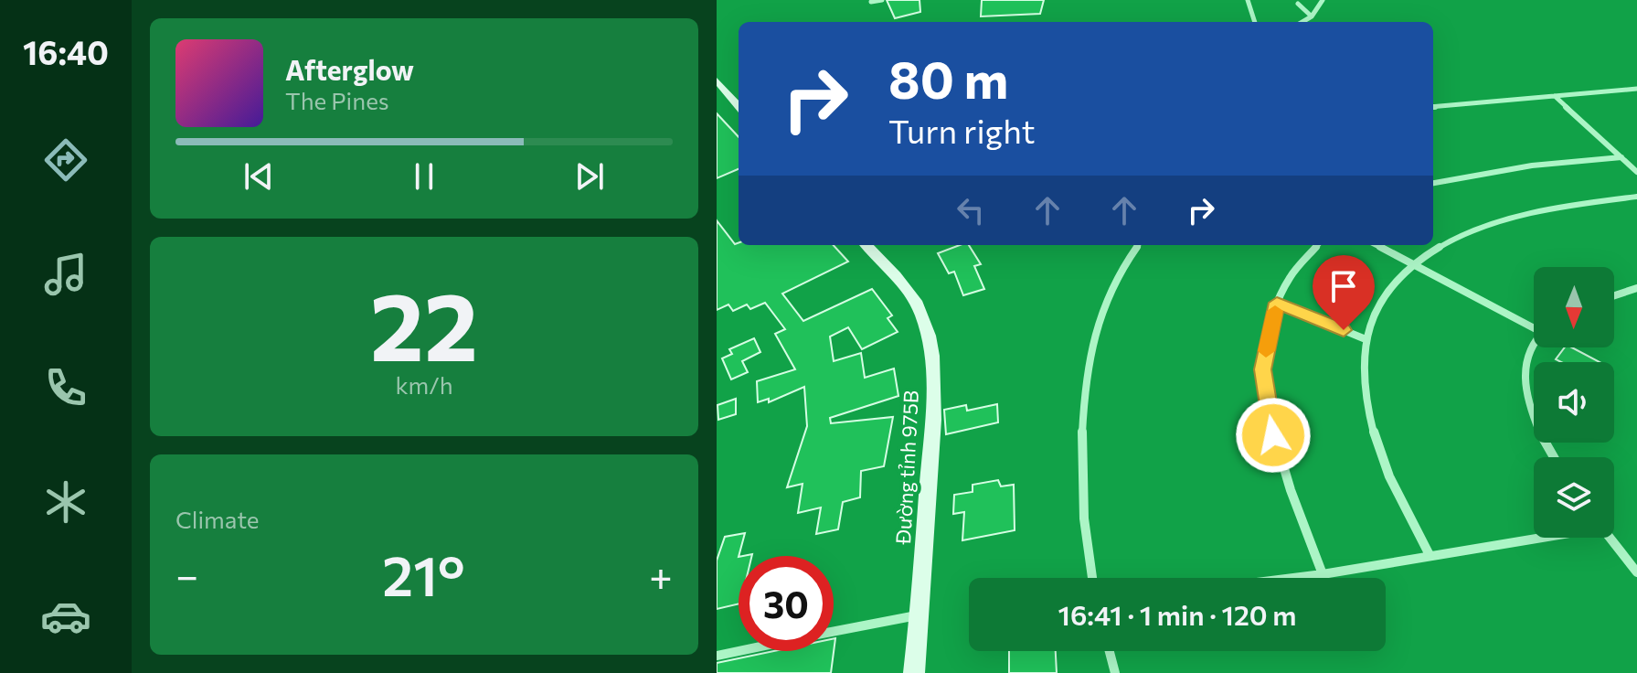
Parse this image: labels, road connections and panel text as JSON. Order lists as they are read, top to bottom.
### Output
{
  "streets": {
    "main road": ["Đường tỉnh 975B"]
  },
  "north": "bottom",
  "page": {
    "tabs": "16:40",
    "turn": ["80 m", "Turn right"],
    "song": ["Afterglow", "The Pines"],
    "tile": [
      ["22", "km/h"],
      "Climate"
    ],
    "heat": ["−", "21°", "+"],
    "limit": "30",
    "trip": "16:41 · 1 min · 120 m"
  }
}
